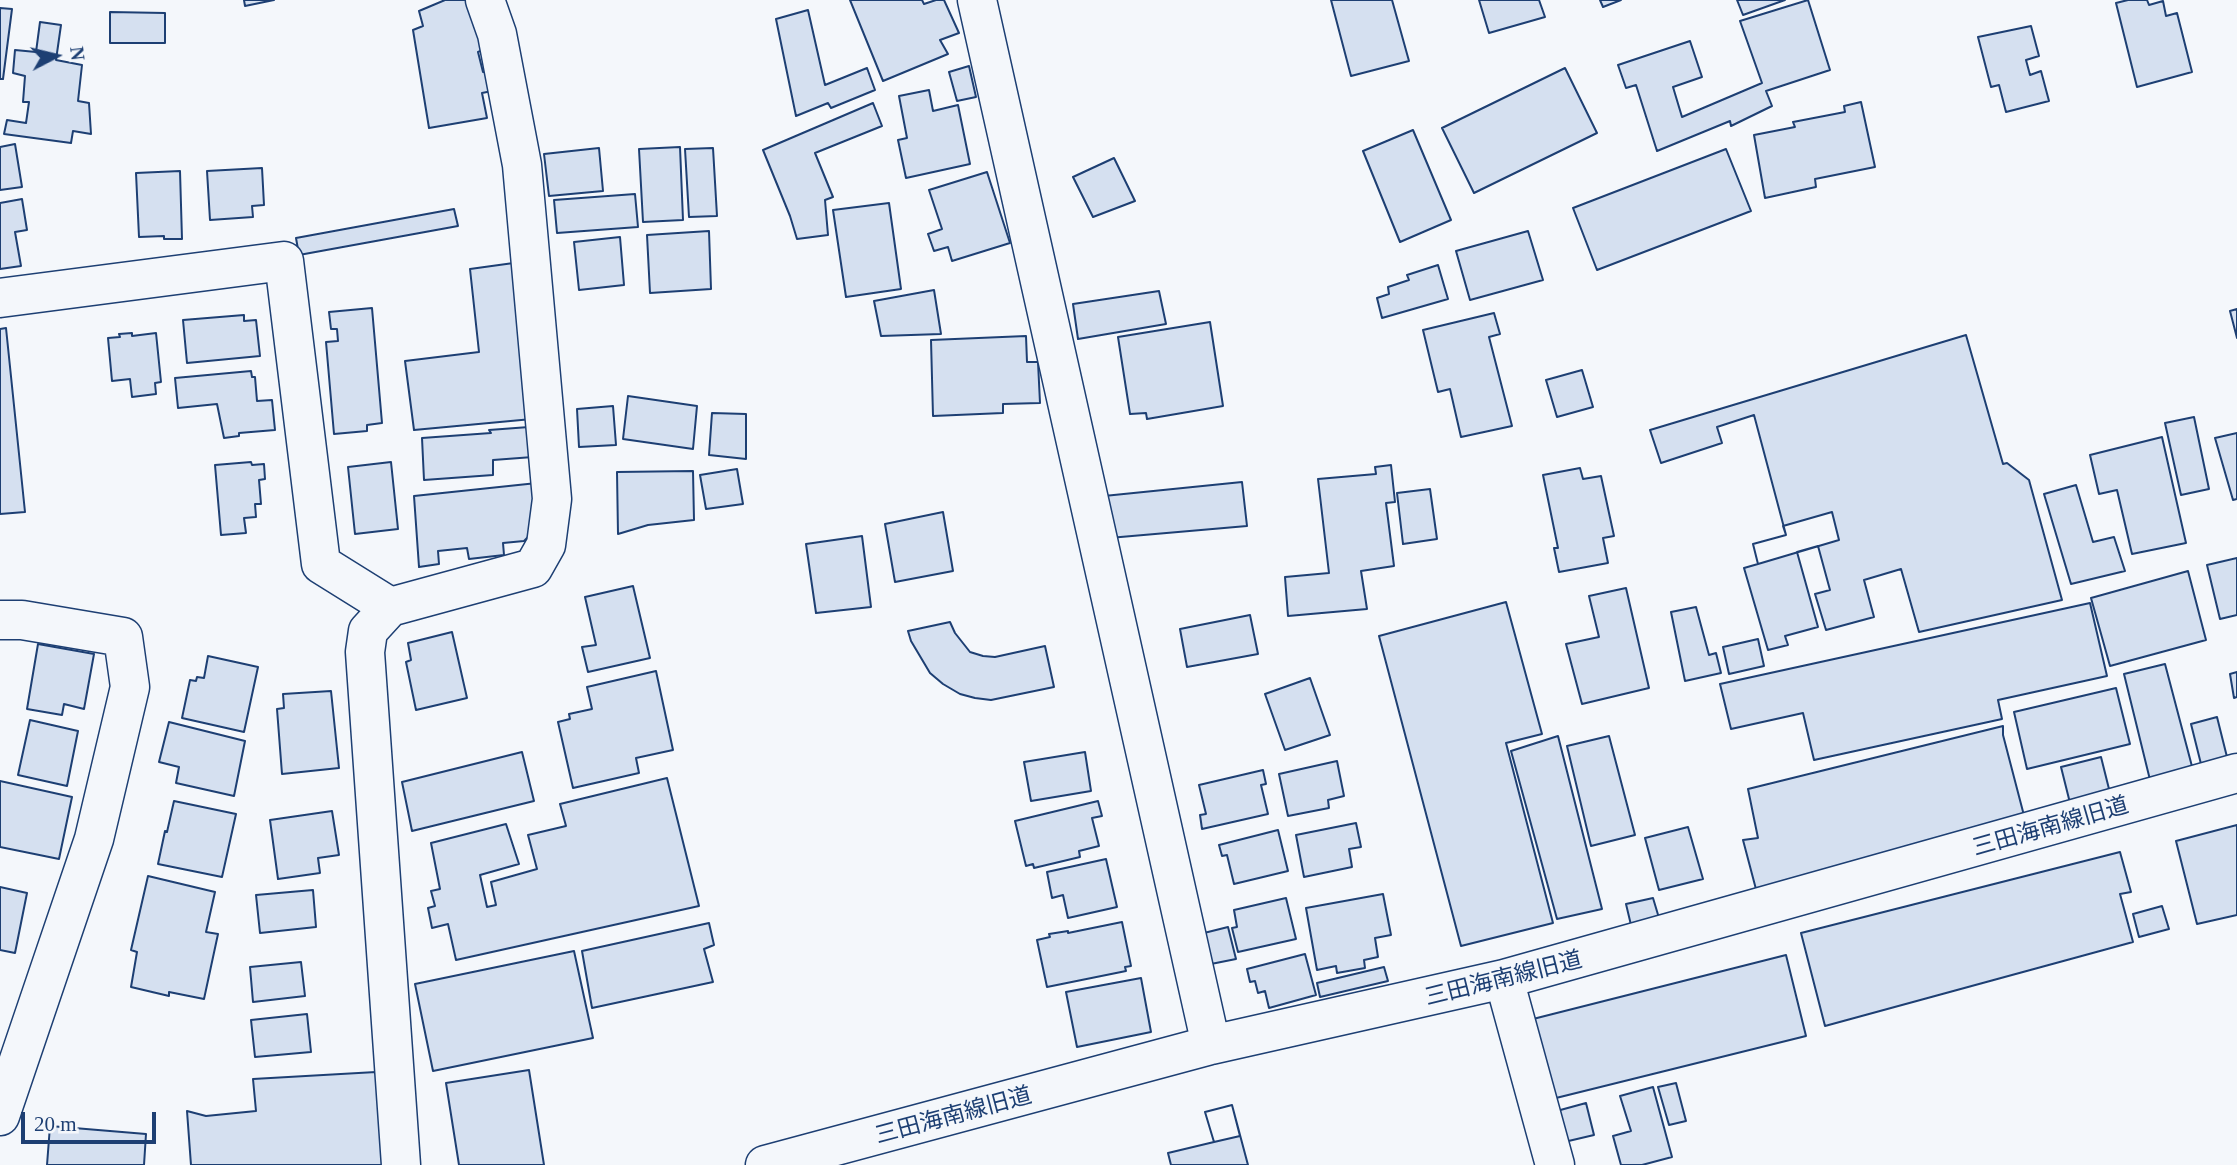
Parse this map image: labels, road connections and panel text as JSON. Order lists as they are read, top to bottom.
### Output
{
  "streets": {
    "street": ["三田海南線旧道"]
  },
  "scale_bar": "20 m",
  "north": "right"
}
